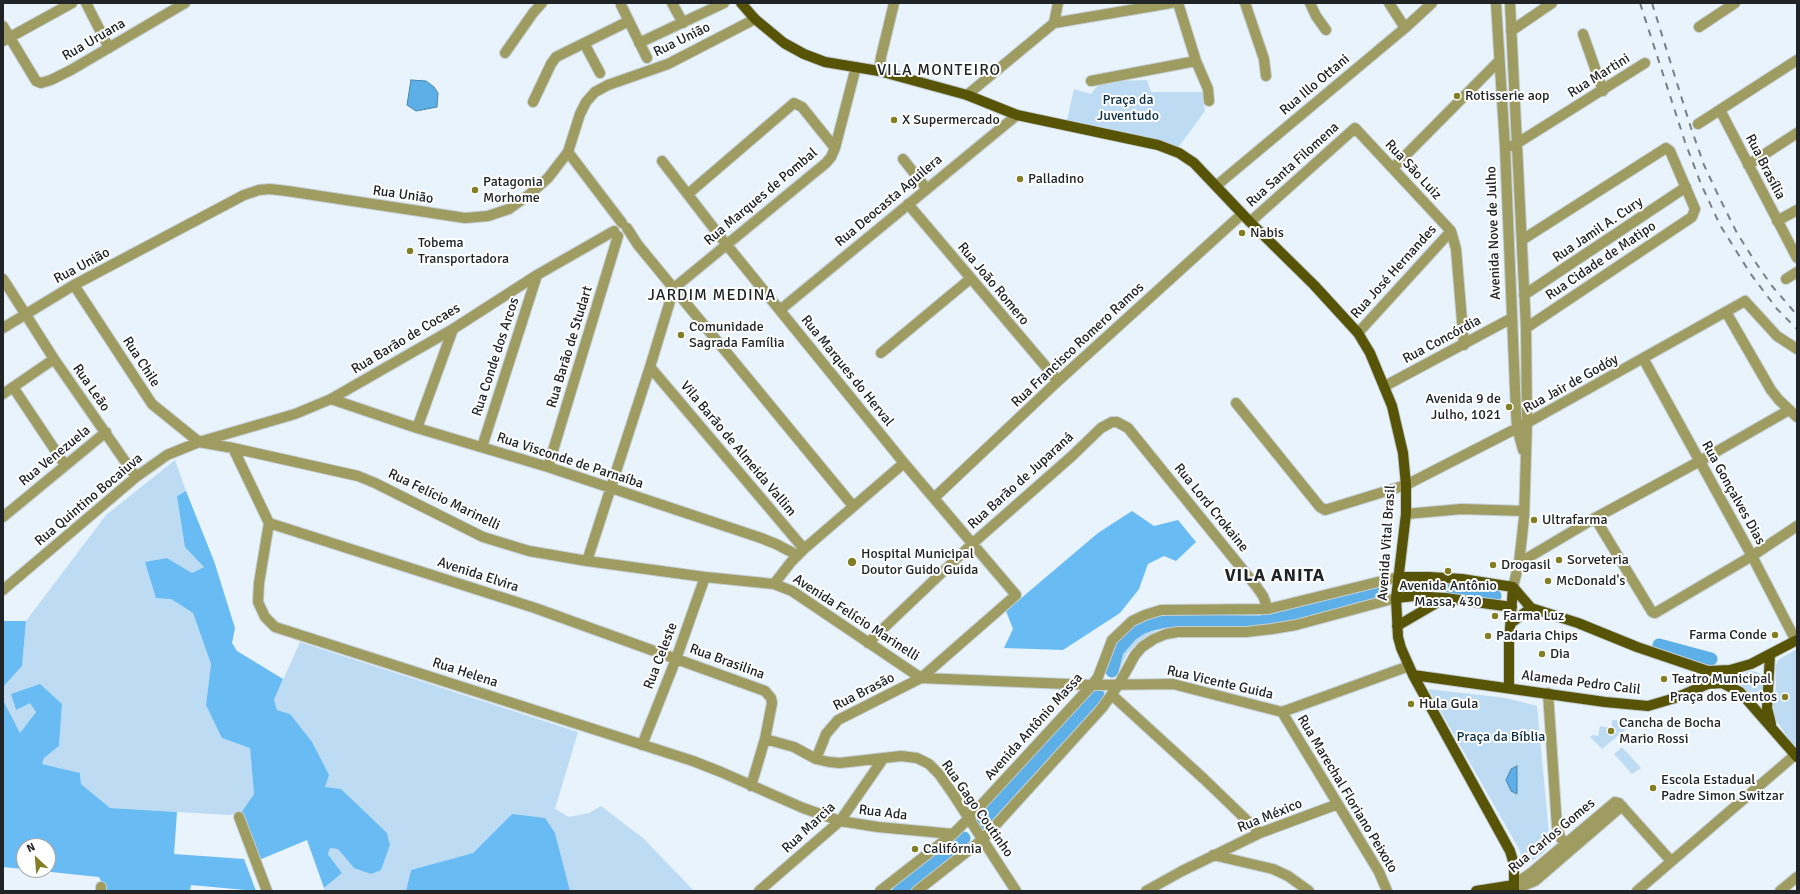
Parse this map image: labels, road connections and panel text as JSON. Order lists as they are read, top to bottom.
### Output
{
  "streets": {
    "main road": [
      "Avenida Nove de Julho",
      "Avenida Vital Brasil",
      "Rua Vicente Guida",
      "Alameda Pedro Calil",
      "Avenida Antônio Massa"
    ],
    "street": [
      "Rua Uruana",
      "Rua União",
      "Rua Martini",
      "Rua Illo Ottani",
      "Rua Santa Filomena",
      "Rua Brasília",
      "Rua São Luiz",
      "Rua Marques de Pombal",
      "Rua Deocasta Aguilera",
      "Rua Jamil A. Cury",
      "Rua Cidade de Matipo",
      "Rua José Hernandes",
      "Rua João Romero",
      "Rua Barão de Cocaes",
      "Rua Concórdia",
      "Rua Francisco Romero Ramos",
      "Rua Barão de Studart",
      "Rua Conde dos Arcos",
      "Rua Chile",
      "Rua Marques do Herval",
      "Rua Jair de Godóy",
      "Rua Leão",
      "Vila Barão de Almeida Vallim",
      "Rua Venezuela",
      "Rua Visconde de Parnaíba",
      "Rua Barão de Juparaná",
      "Rua Gonçalves Dias",
      "Rua Quintino Bocaiuva",
      "Rua Felício Marinelli",
      "Rua Lord Crokaine",
      "Avenida Elvira",
      "Avenida Felício Marinelli",
      "Rua Celeste",
      "Rua Brasilina",
      "Rua Helena",
      "Rua Brasão",
      "Rua Marechal Floriano Peixoto",
      "Rua Gago Coutinho",
      "Rua Ada",
      "Rua México",
      "Rua Marcia",
      "Rua Carlos Gomes"
    ]
  },
  "crossings": [
    ["Rua União", "Rua Chile"],
    ["Rua União", "Rua Leão"],
    ["Rua União", "Avenida Vital Brasil"],
    ["Rua Martini", "Avenida Nove de Julho"],
    ["Rua Illo Ottani", "Avenida Vital Brasil"],
    ["Rua Santa Filomena", "Rua São Luiz"],
    ["Rua Santa Filomena", "Avenida Vital Brasil"],
    ["Rua São Luiz", "Rua José Hernandes"],
    ["Rua Marques de Pombal", "Rua Marques do Herval"],
    ["Rua Marques de Pombal", "Avenida Vital Brasil"],
    ["Rua Deocasta Aguilera", "Rua João Romero"],
    ["Rua Deocasta Aguilera", "Rua Marques do Herval"],
    ["Rua Deocasta Aguilera", "Avenida Vital Brasil"],
    ["Rua Jamil A. Cury", "Avenida Nove de Julho"],
    ["Rua Jamil A. Cury", "Rua Cidade de Matipo"],
    ["Avenida Nove de Julho", "Rua Cidade de Matipo"],
    ["Avenida Nove de Julho", "Rua Concórdia"],
    ["Avenida Nove de Julho", "Rua Jair de Godóy"],
    ["Avenida Nove de Julho", "Rua Vicente Guida"],
    ["Avenida Nove de Julho", "Alameda Pedro Calil"],
    ["Avenida Nove de Julho", "Avenida Antônio Massa"],
    ["Rua José Hernandes", "Avenida Vital Brasil"],
    ["Rua João Romero", "Rua Francisco Romero Ramos"],
    ["Rua Barão de Cocaes", "Rua Barão de Studart"],
    ["Rua Barão de Cocaes", "Rua Conde dos Arcos"],
    ["Rua Barão de Cocaes", "Rua Chile"],
    ["Rua Barão de Cocaes", "Rua Visconde de Parnaíba"],
    ["Rua Barão de Cocaes", "Rua Quintino Bocaiuva"],
    ["Rua Barão de Cocaes", "Rua Felício Marinelli"],
    ["Rua Concórdia", "Avenida Vital Brasil"],
    ["Rua Francisco Romero Ramos", "Rua Marques do Herval"],
    ["Rua Francisco Romero Ramos", "Avenida Vital Brasil"],
    ["Rua Barão de Studart", "Rua Visconde de Parnaíba"],
    ["Rua Conde dos Arcos", "Rua Visconde de Parnaíba"],
    ["Rua Chile", "Rua Quintino Bocaiuva"],
    ["Rua Chile", "Rua Felício Marinelli"],
    ["Rua Marques do Herval", "Rua Barão de Juparaná"],
    ["Rua Marques do Herval", "Avenida Felício Marinelli"],
    ["Rua Marques do Herval", "Rua Vicente Guida"],
    ["Rua Marques do Herval", "Rua Brasão"],
    ["Rua Jair de Godóy", "Rua Gonçalves Dias"],
    ["Rua Jair de Godóy", "Avenida Vital Brasil"],
    ["Rua Leão", "Rua Venezuela"],
    ["Rua Leão", "Rua Quintino Bocaiuva"],
    ["Vila Barão de Almeida Vallim", "Rua Visconde de Parnaíba"],
    ["Rua Barão de Juparaná", "Rua Lord Crokaine"],
    ["Rua Barão de Juparaná", "Avenida Felício Marinelli"],
    ["Rua Quintino Bocaiuva", "Rua Felício Marinelli"],
    ["Rua Felício Marinelli", "Avenida Felício Marinelli"],
    ["Rua Felício Marinelli", "Rua Celeste"],
    ["Rua Lord Crokaine", "Avenida Antônio Massa"],
    ["Avenida Vital Brasil", "Rua Vicente Guida"],
    ["Avenida Vital Brasil", "Avenida Antônio Massa"],
    ["Avenida Vital Brasil", "Rua Carlos Gomes"],
    ["Avenida Elvira", "Rua Celeste"],
    ["Avenida Elvira", "Rua Brasilina"],
    ["Avenida Elvira", "Rua Helena"],
    ["Avenida Felício Marinelli", "Rua Vicente Guida"],
    ["Avenida Felício Marinelli", "Rua Brasão"],
    ["Rua Celeste", "Rua Brasilina"],
    ["Rua Celeste", "Rua Helena"],
    ["Rua Brasilina", "Rua Helena"],
    ["Rua Brasilina", "Rua Gago Coutinho"],
    ["Rua Brasilina", "Rua Ada"],
    ["Rua Helena", "Rua Ada"],
    ["Rua Vicente Guida", "Alameda Pedro Calil"],
    ["Rua Vicente Guida", "Rua Brasão"],
    ["Rua Vicente Guida", "Avenida Antônio Massa"],
    ["Rua Vicente Guida", "Rua Marechal Floriano Peixoto"],
    ["Rua Brasão", "Rua Gago Coutinho"],
    ["Avenida Antônio Massa", "Rua Gago Coutinho"],
    ["Avenida Antônio Massa", "Rua Ada"],
    ["Rua Marechal Floriano Peixoto", "Rua México"],
    ["Rua Gago Coutinho", "Rua Marcia"],
    ["Rua Ada", "Rua Marcia"]
  ],
  "districts": ["VILA MONTEIRO", "JARDIM MEDINA", "VILA ANITA"],
  "parks": ["Praça da Juventudo", "Praça da Bíblia"],
  "places": [
    "Rotisserie aop",
    "X Supermercado",
    "Palladino",
    "Patagonia Morhome",
    "Nabis",
    "Tobema Transportadora",
    "Comunidade Sagrada Família",
    "Avenida 9 de Julho, 1021",
    "Ultrafarma",
    "Sorveteria",
    "Hospital Municipal Doutor Guido Guida",
    "Drogasil",
    "Avenida Antônio Massa, 430",
    "McDonald's",
    "Farma Luz",
    "Farma Conde",
    "Padaria Chips",
    "Dia",
    "Teatro Municipal",
    "Praça dos Eventos",
    "Hula Gula",
    "Cancha de Bocha Mario Rossi",
    "Escola Estadual Padre Simon Switzar",
    "Califórnia"
  ],
  "north": "top left"
}
